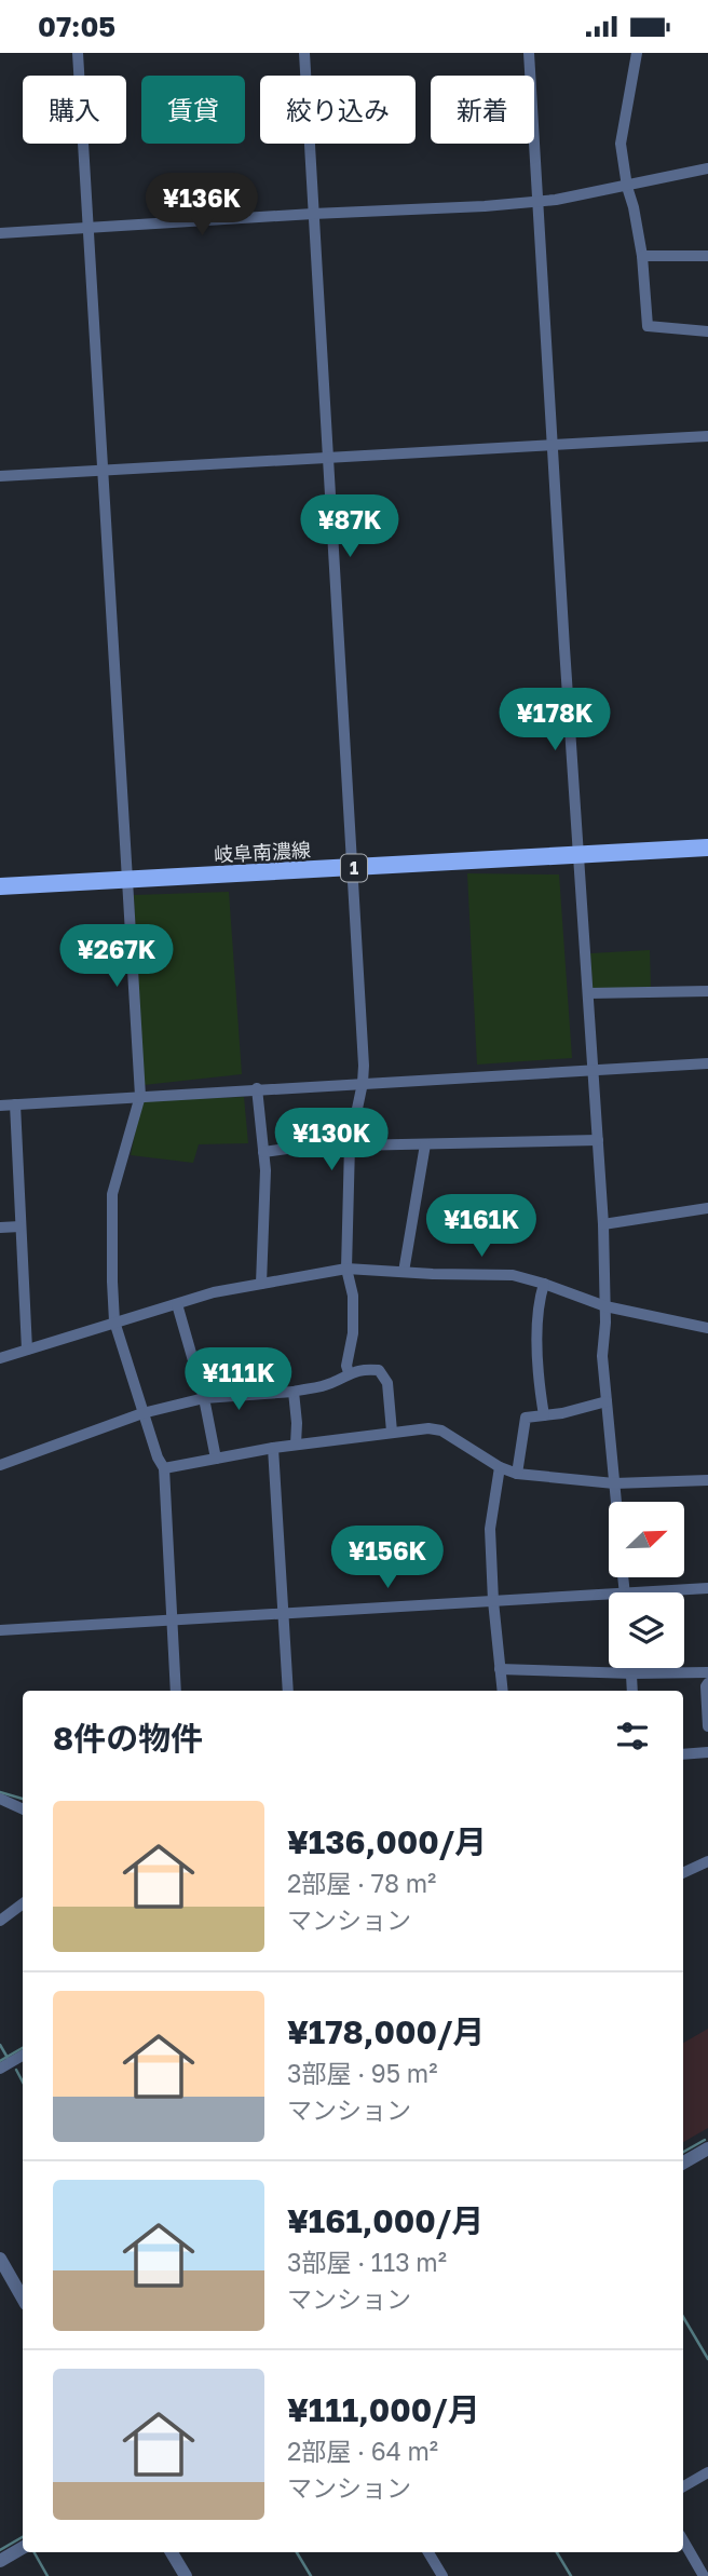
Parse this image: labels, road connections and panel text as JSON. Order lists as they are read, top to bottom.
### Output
{
  "streets": {
    "main road": ["岐阜南濃線", "1"]
  },
  "north": "top right",
  "page": {
    "status": "07:05",
    "chip": [
      "購入",
      "賃貸",
      "絞り込み",
      "新着"
    ],
    "price": [
      "¥136K",
      "¥87K",
      "¥178K",
      "¥267K",
      "¥130K",
      "¥161K",
      "¥111K",
      "¥156K"
    ],
    "heading": "8件の物件",
    "list": [
      {
        "name": "¥136,000/月",
        "note": "2部屋 · 78 m² · マンション"
      },
      {
        "name": "¥178,000/月",
        "note": "3部屋 · 95 m² · マンション"
      },
      {
        "name": "¥161,000/月",
        "note": "3部屋 · 113 m² · マンション"
      },
      {
        "name": "¥111,000/月",
        "note": "2部屋 · 64 m² · マンション"
      }
    ]
  }
}
